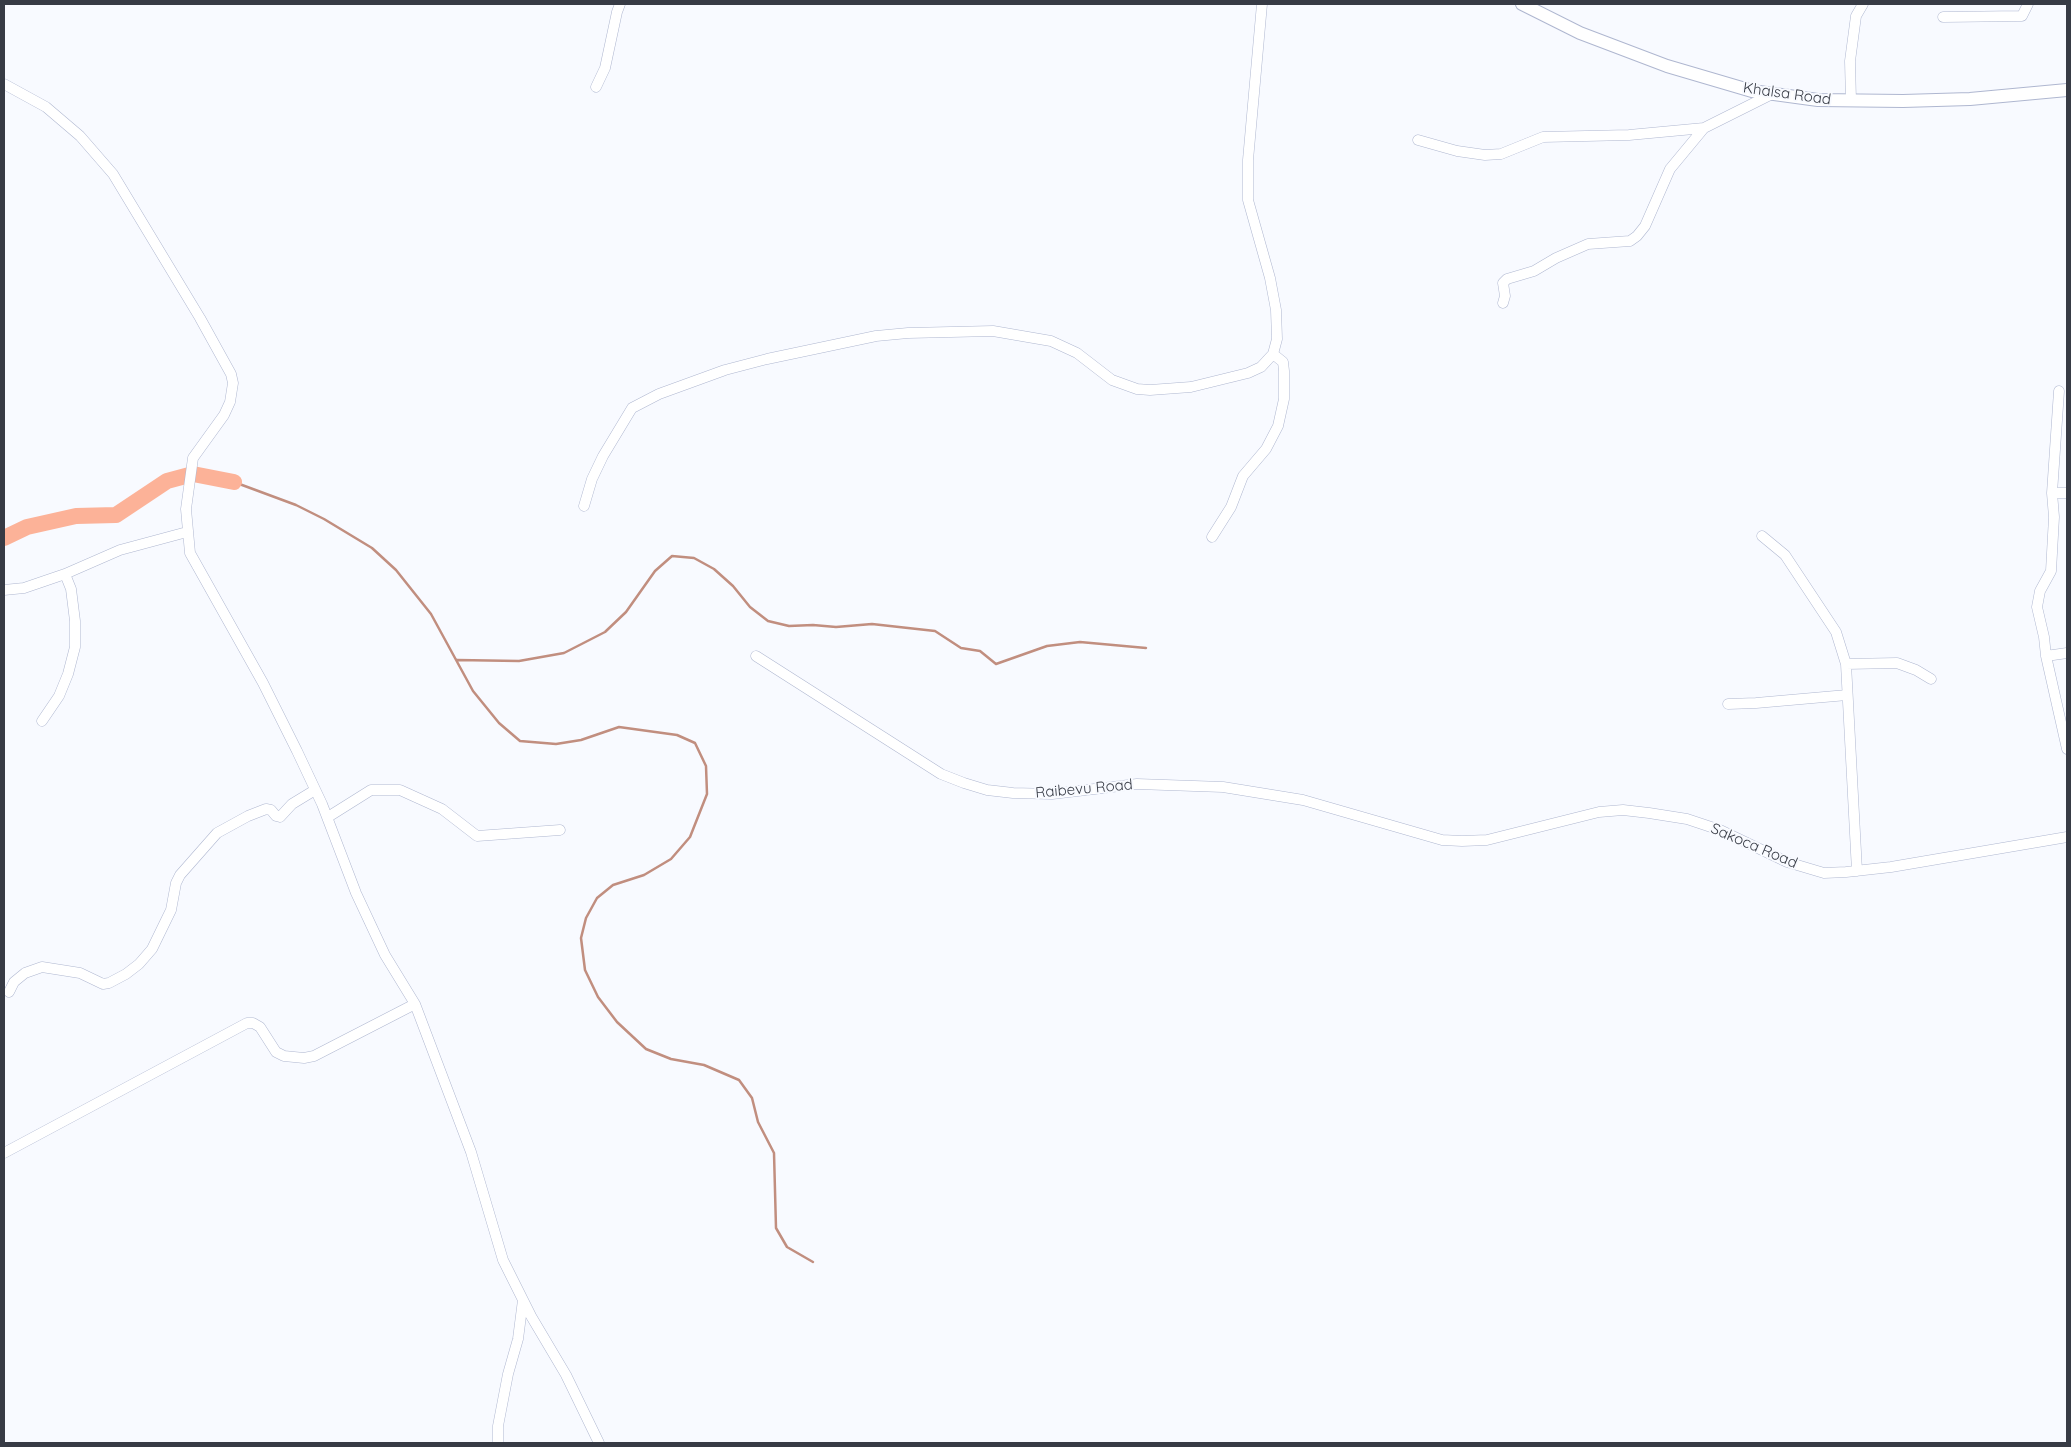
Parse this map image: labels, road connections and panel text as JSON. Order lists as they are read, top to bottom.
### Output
{
  "streets": {
    "main road": ["Khalsa Road"],
    "street": ["Raibevu Road", "Sakoca Road"]
  },
  "crossings": [
    ["Raibevu Road", "Sakoca Road"]
  ]
}
